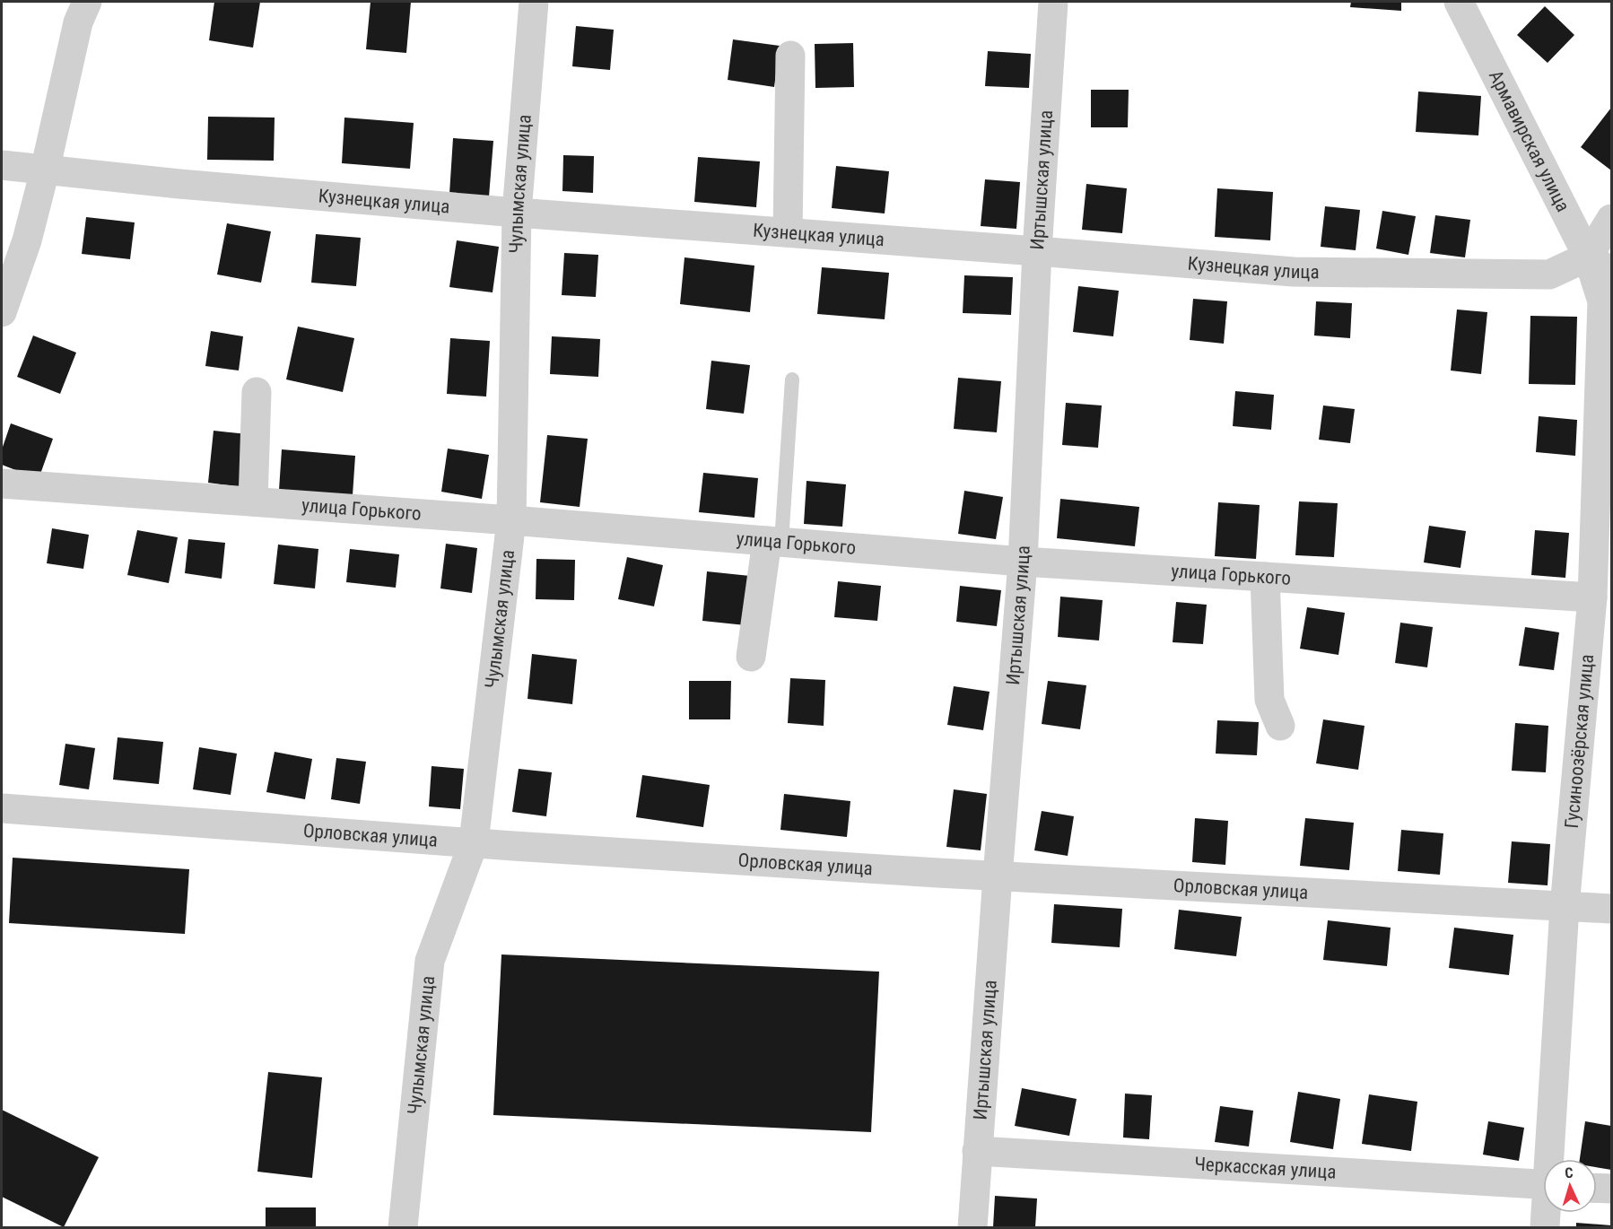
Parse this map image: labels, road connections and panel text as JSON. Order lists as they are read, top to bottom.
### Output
{
  "streets": {
    "street": [
      "Армавирская улица",
      "Иртышская улица",
      "Чулымская улица",
      "Кузнецкая улица",
      "улица Горького",
      "Гусиноозёрская улица",
      "Орловская улица",
      "Черкасская улица"
    ]
  },
  "crossings": [
    ["Армавирская улица", "Кузнецкая улица"],
    ["Армавирская улица", "Гусиноозёрская улица"],
    ["Иртышская улица", "Кузнецкая улица"],
    ["Иртышская улица", "улица Горького"],
    ["Иртышская улица", "Орловская улица"],
    ["Иртышская улица", "Черкасская улица"],
    ["Чулымская улица", "Кузнецкая улица"],
    ["Чулымская улица", "улица Горького"],
    ["Чулымская улица", "Орловская улица"],
    ["Кузнецкая улица", "Гусиноозёрская улица"],
    ["улица Горького", "Гусиноозёрская улица"],
    ["Гусиноозёрская улица", "Орловская улица"]
  ],
  "north": "top"
}
